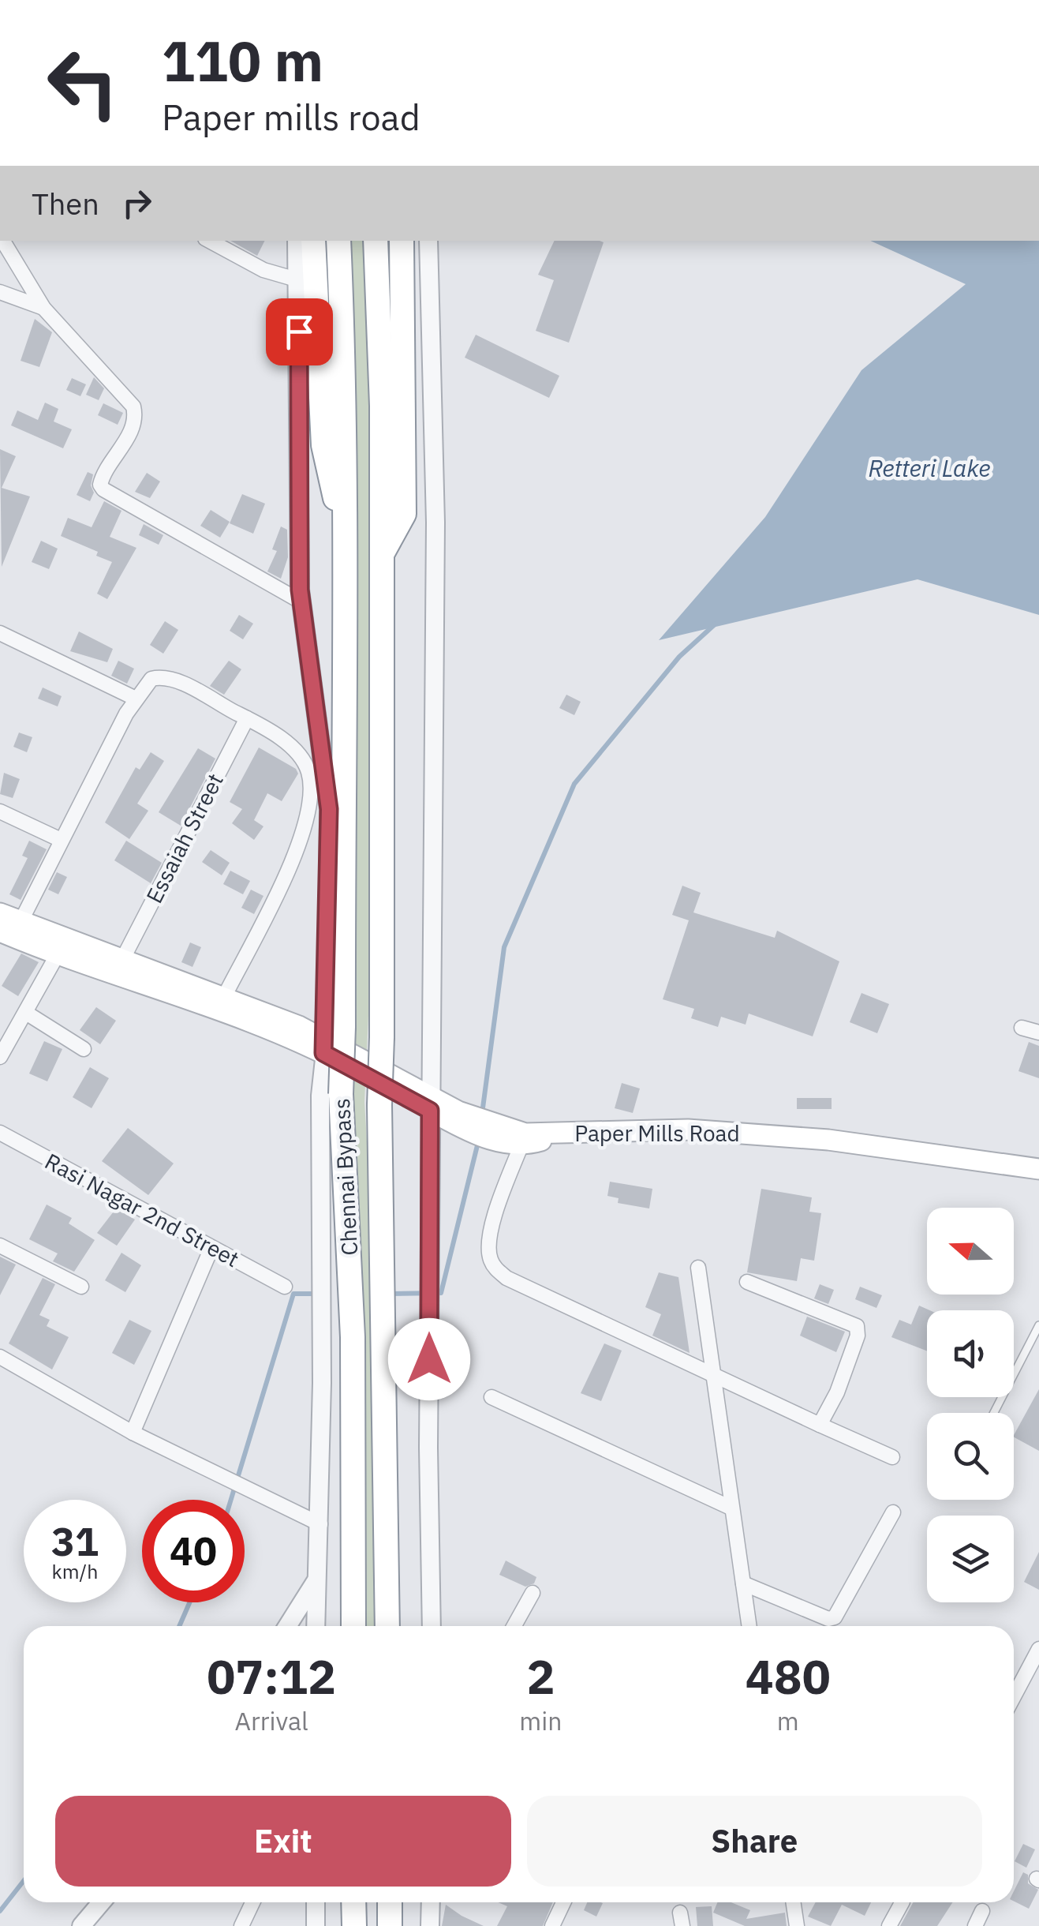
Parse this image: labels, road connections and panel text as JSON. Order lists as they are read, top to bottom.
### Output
{
  "streets": {
    "highway": ["Chennai Bypass"],
    "main road": ["Paper Mills Road"],
    "street": ["Essaiah Street", "Rasi Nagar 2nd Street"]
  },
  "water": ["Retteri Lake"],
  "north": "left",
  "page": {
    "turn": ["110 m", "Paper mills road"],
    "then": "Then",
    "speed": "31 km/h",
    "limit": "40",
    "eta": [
      "07:12",
      "Arrival",
      "2",
      "min",
      "480",
      "m"
    ],
    "buttons": ["Exit", "Share"]
  }
}
